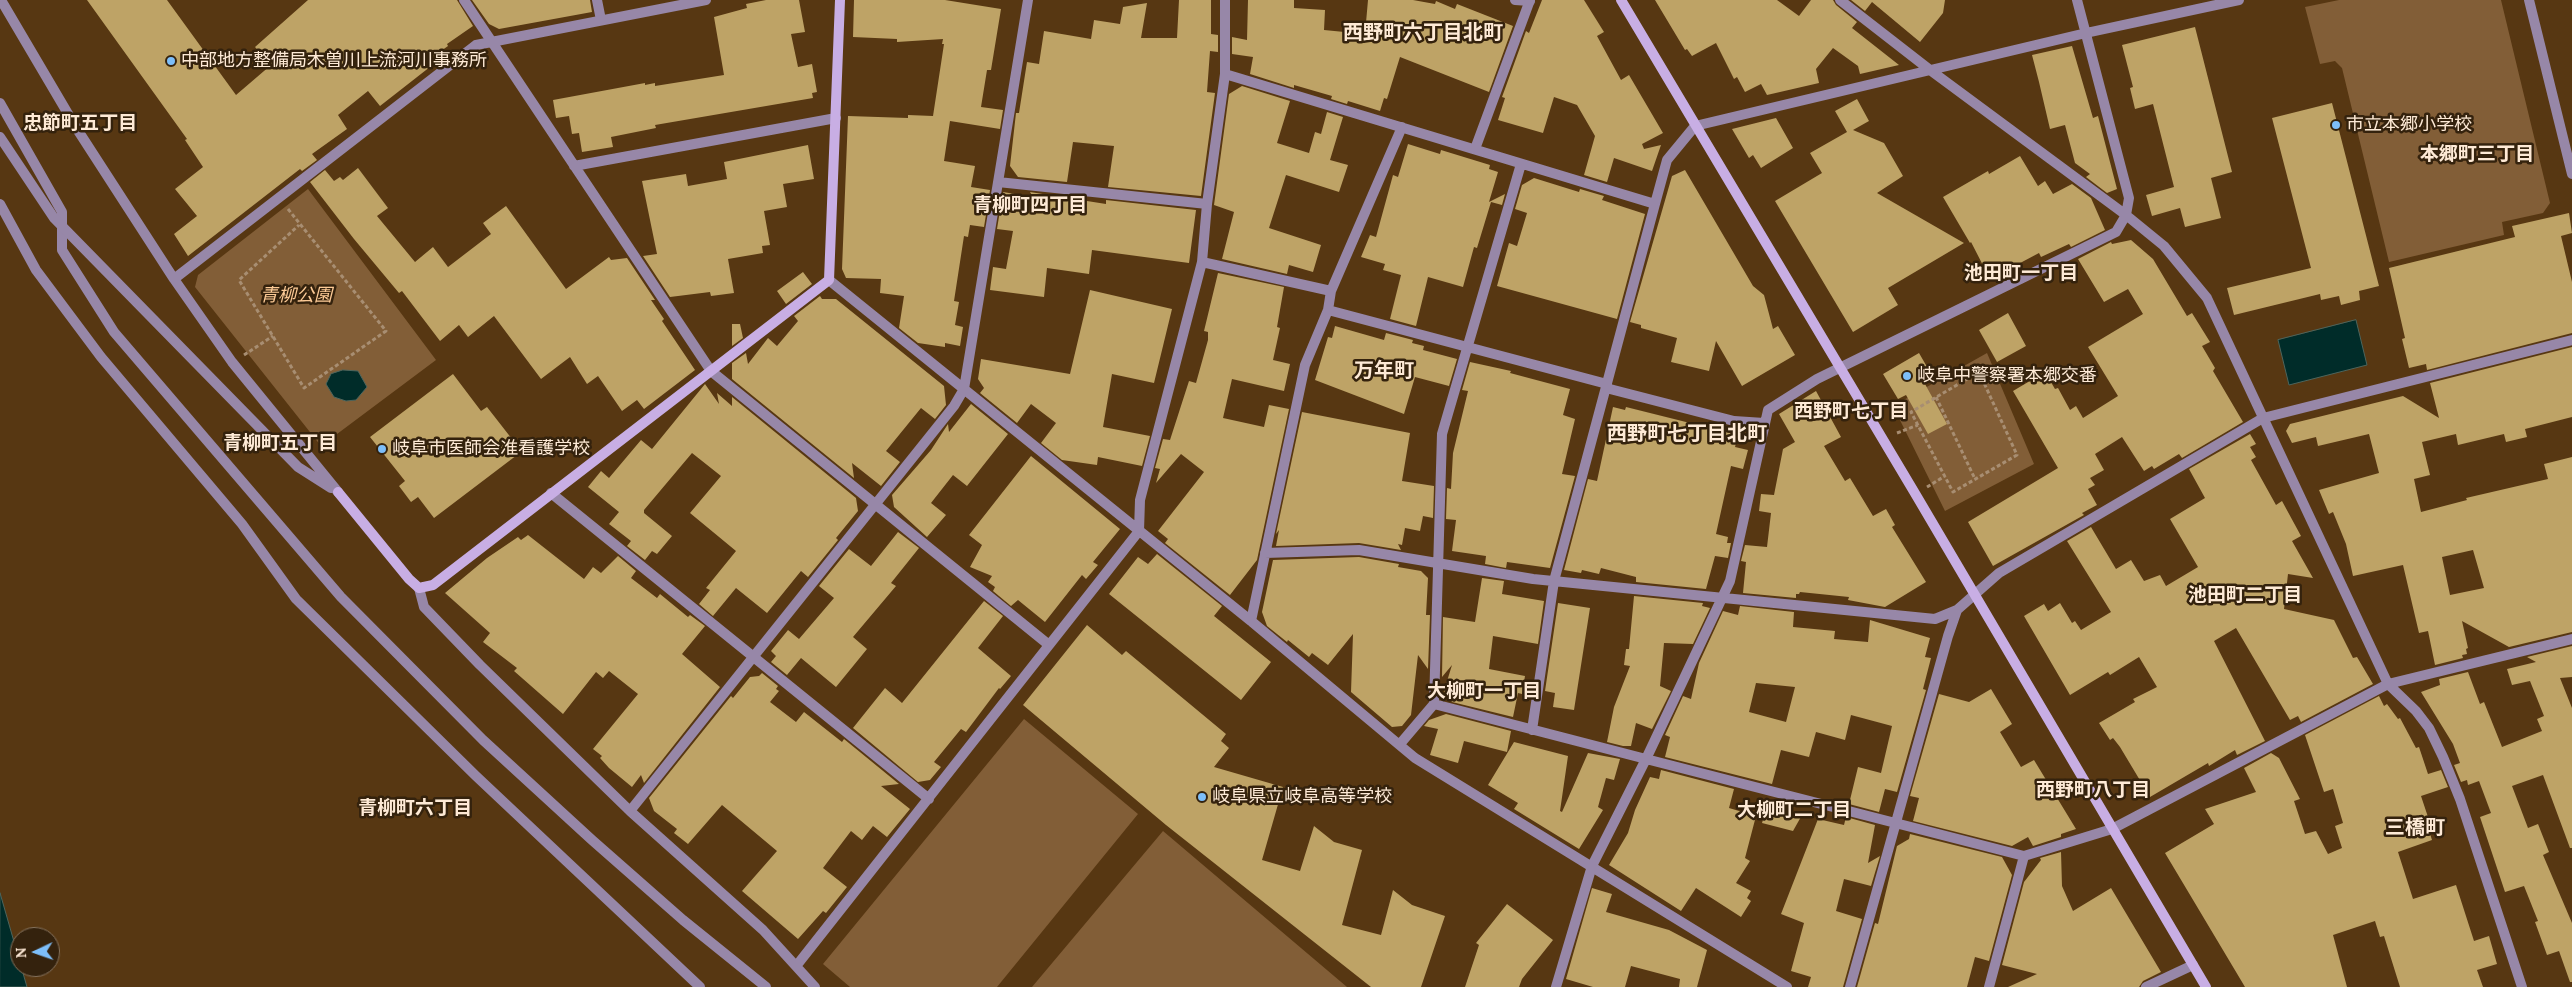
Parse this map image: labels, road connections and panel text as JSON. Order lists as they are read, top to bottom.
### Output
{
  "districts": [
    "西野町六丁目北町",
    "忠節町五丁目",
    "本郷町三丁目",
    "青柳町四丁目",
    "池田町一丁目",
    "万年町",
    "西野町七丁目",
    "西野町七丁目北町",
    "青柳町五丁目",
    "池田町二丁目",
    "大柳町一丁目",
    "西野町八丁目",
    "青柳町六丁目",
    "大柳町二丁目",
    "三橋町"
  ],
  "parks": ["青柳公園"],
  "places": [
    "中部地方整備局木曽川上流河川事務所",
    "市立本郷小学校",
    "岐阜中警察署本郷交番",
    "岐阜市医師会准看護学校",
    "岐阜県立岐阜高等学校"
  ],
  "north": "left"
}
